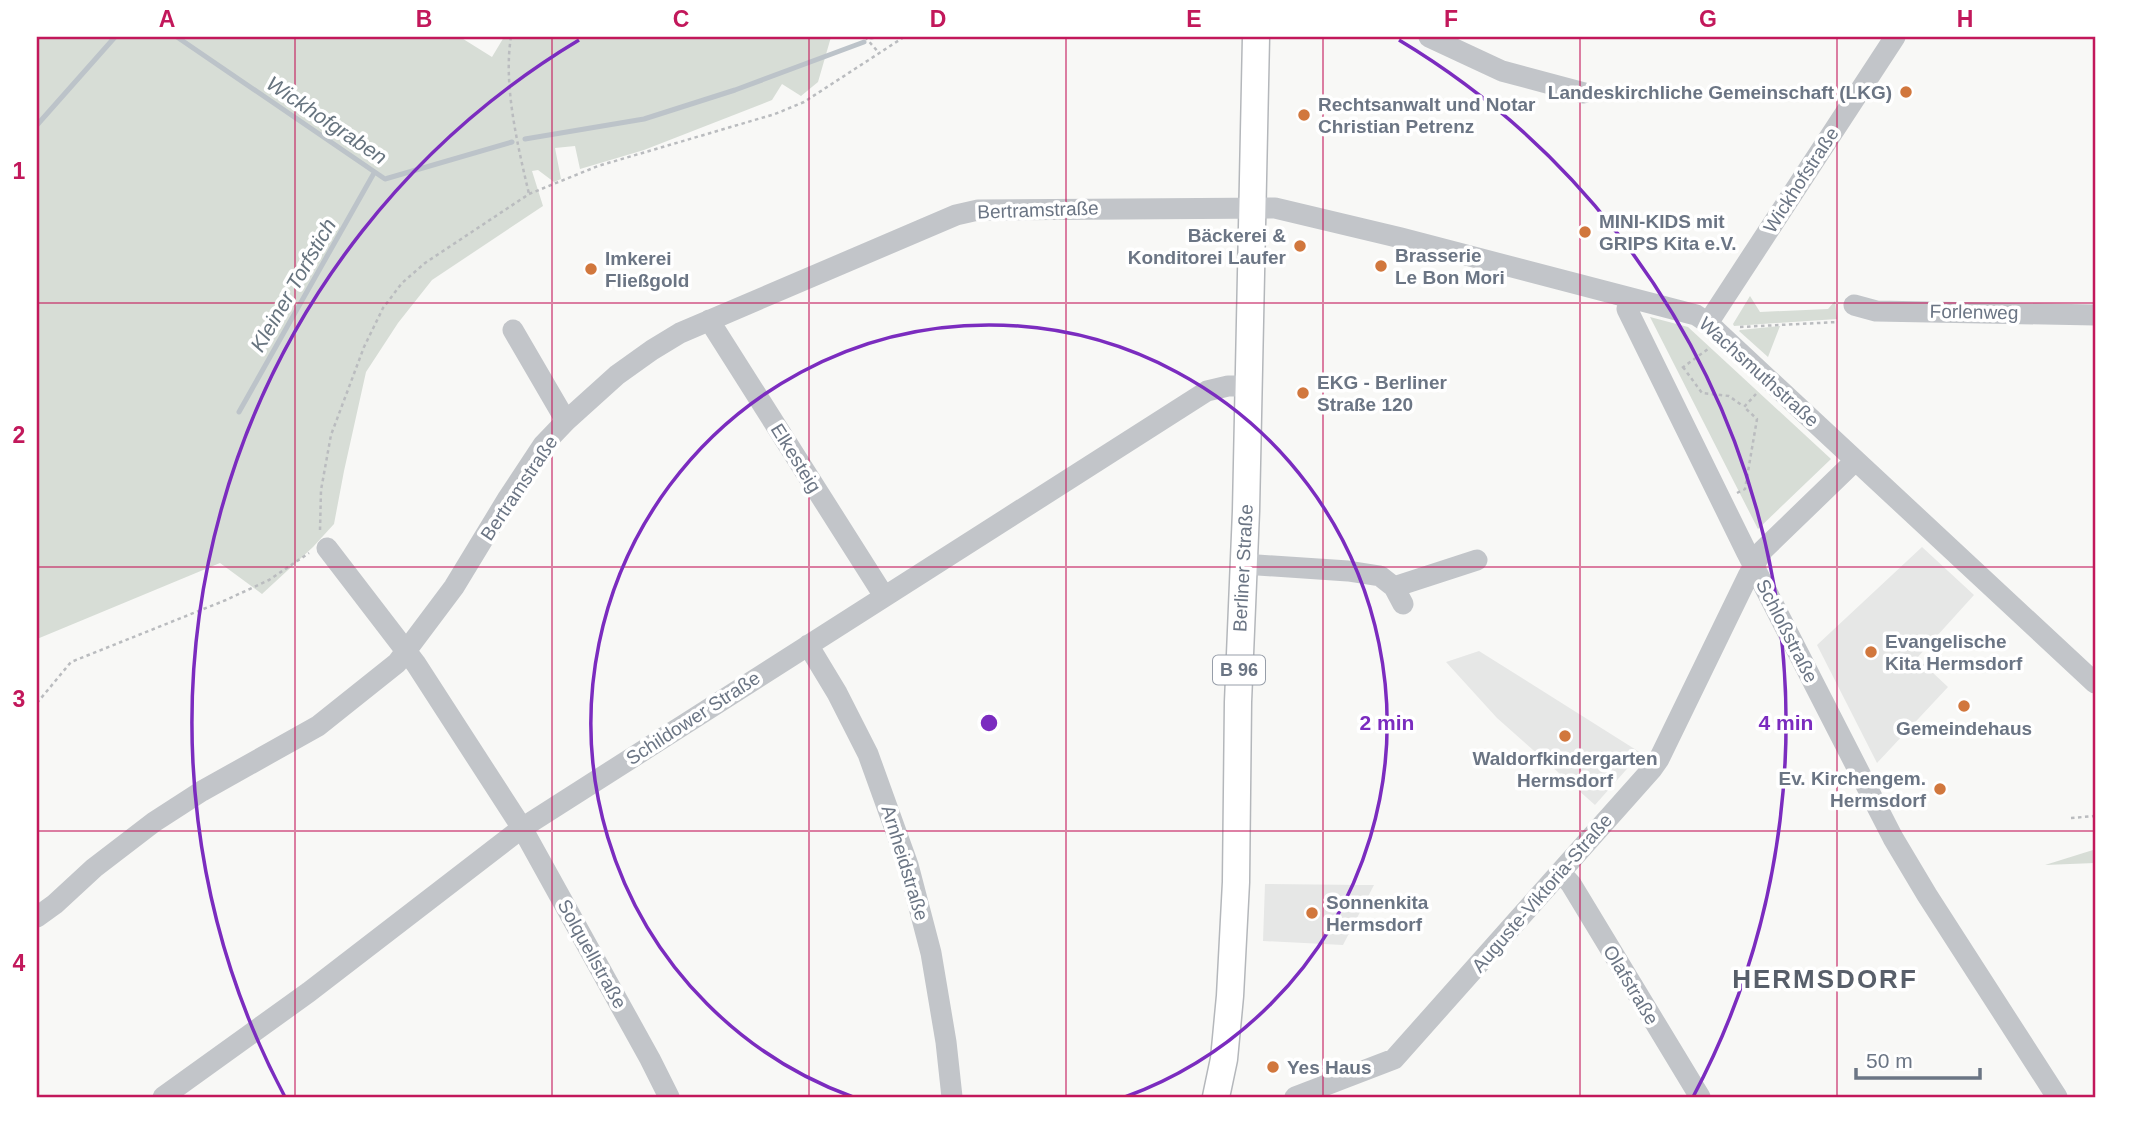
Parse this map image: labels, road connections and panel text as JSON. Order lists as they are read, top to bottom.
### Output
{
  "streets": {
    "main road": ["Berliner Straße", "B 96"],
    "street": [
      "Wickhofstraße",
      "Bertramstraße",
      "Forlenweg",
      "Wachsmuthstraße",
      "Elkesteig",
      "Schloßstraße",
      "Schildower Straße",
      "Arnheidstraße",
      "Auguste-Viktoria-Straße",
      "Solquellstraße",
      "Olafstraße"
    ]
  },
  "crossings": [
    ["Wickhofstraße", "Wachsmuthstraße"],
    ["Bertramstraße", "Wachsmuthstraße"],
    ["Bertramstraße", "Elkesteig"],
    ["Bertramstraße", "Berliner Straße"],
    ["Wachsmuthstraße", "Berliner Straße"],
    ["Wachsmuthstraße", "Schloßstraße"],
    ["Wachsmuthstraße", "Auguste-Viktoria-Straße"],
    ["Elkesteig", "Schildower Straße"],
    ["Berliner Straße", "Schildower Straße"],
    ["Schloßstraße", "Auguste-Viktoria-Straße"],
    ["Schildower Straße", "Arnheidstraße"],
    ["Schildower Straße", "Solquellstraße"],
    ["Auguste-Viktoria-Straße", "Olafstraße"]
  ],
  "districts": ["HERMSDORF"],
  "water": ["Wickhofgraben", "Kleiner Torfstich"],
  "places": [
    "Landeskirchliche Gemeinschaft (LKG)",
    "Rechtsanwalt und Notar Christian Petrenz",
    "MINI-KIDS mit GRIPS Kita e.V.",
    "Bäckerei & Konditorei Laufer",
    "Brasserie Le Bon Mori",
    "Imkerei Fließgold",
    "EKG - Berliner Straße 120",
    "Evangelische Kita Hermsdorf",
    "Gemeindehaus",
    "Waldorfkindergarten Hermsdorf",
    "Ev. Kirchengem. Hermsdorf",
    "Sonnenkita Hermsdorf",
    "Yes Haus"
  ],
  "scale_bar": "50 m",
  "grid": {
    "columns": [
      "A",
      "B",
      "C",
      "D",
      "E",
      "F",
      "G",
      "H"
    ],
    "rows": [
      "1",
      "2",
      "3",
      "4"
    ]
  },
  "rings": ["2 min", "4 min"]
}
